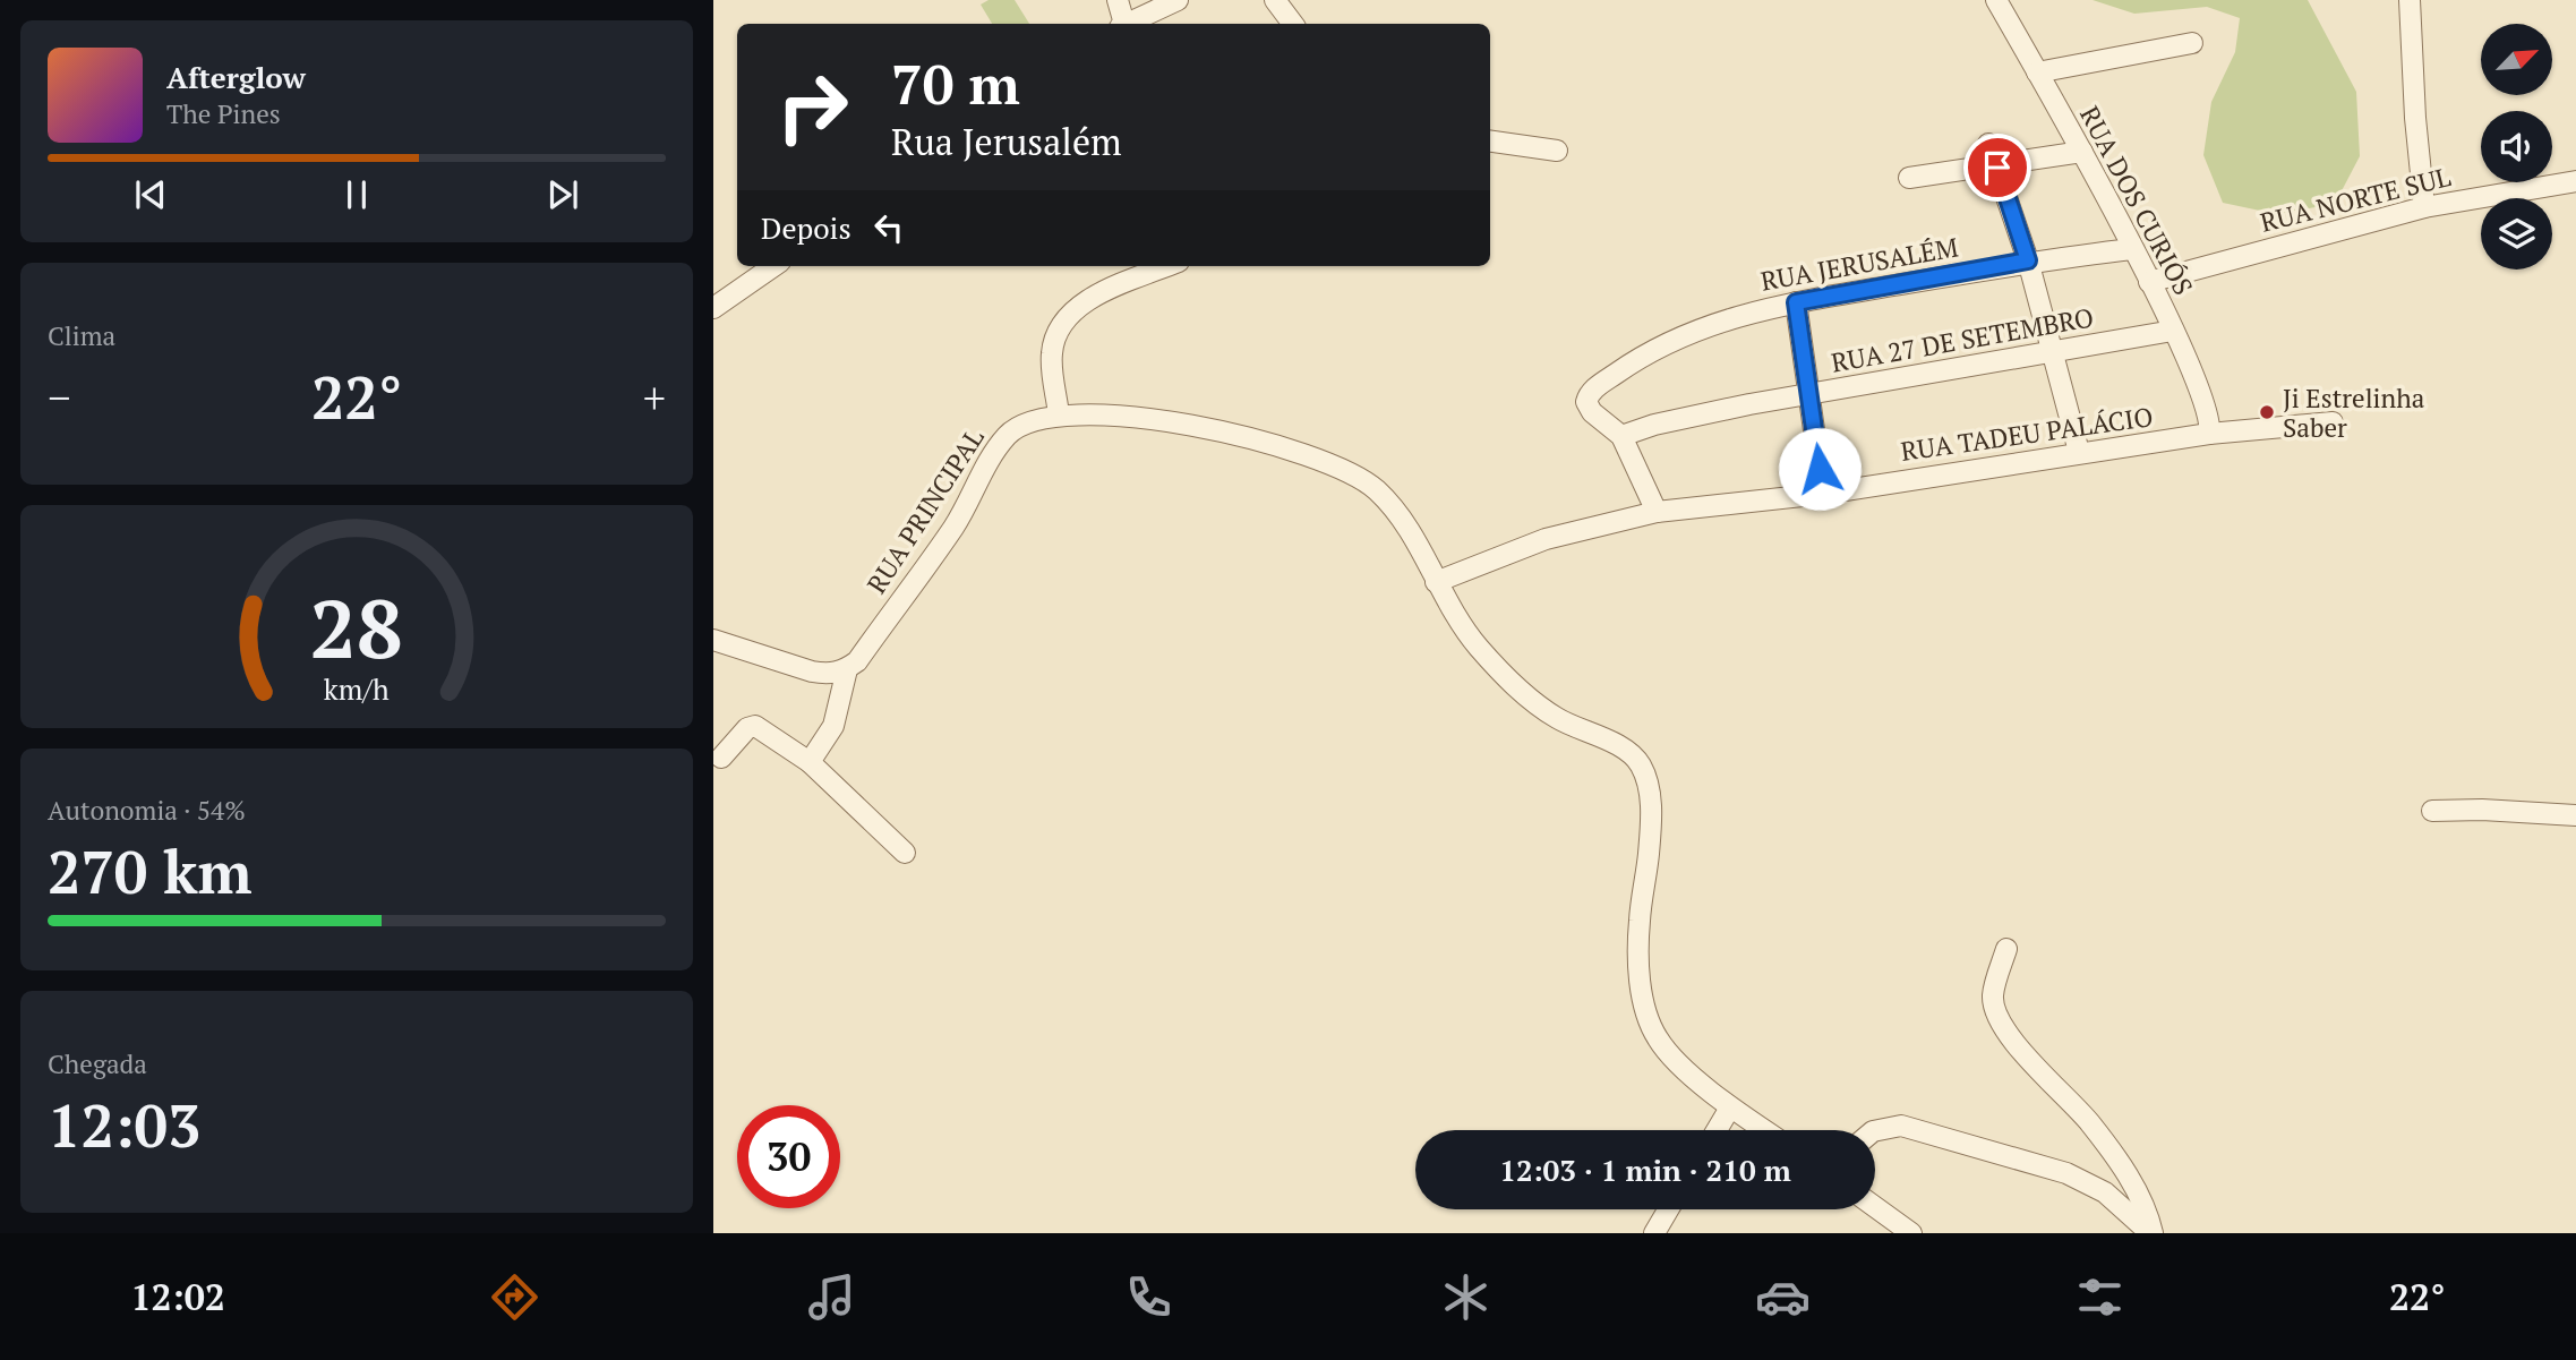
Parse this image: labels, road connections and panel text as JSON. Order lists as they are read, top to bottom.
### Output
{
  "streets": {
    "street": [
      "RUA NORTE SUL",
      "RUA DOS CURIÓS",
      "RUA JERUSALÉM",
      "RUA 27 DE SETEMBRO",
      "RUA TADEU PALÁCIO",
      "RUA PRINCIPAL"
    ]
  },
  "crossings": [
    ["RUA NORTE SUL", "RUA DOS CURIÓS"],
    ["RUA DOS CURIÓS", "RUA JERUSALÉM"],
    ["RUA DOS CURIÓS", "RUA 27 DE SETEMBRO"],
    ["RUA DOS CURIÓS", "RUA TADEU PALÁCIO"],
    ["RUA JERUSALÉM", "RUA 27 DE SETEMBRO"],
    ["RUA TADEU PALÁCIO", "RUA PRINCIPAL"]
  ],
  "places": ["Ji Estrelinha Saber"],
  "north": "top right",
  "page": {
    "turn": ["70 m", "Rua Jerusalém"],
    "song": ["Afterglow", "The Pines"],
    "then": "Depois",
    "tile": [
      "Clima",
      ["Autonomia · 54%", "270 km"],
      ["Chegada", "12:03"]
    ],
    "heat": ["−", "22°", "+"],
    "limit": "30",
    "trip": "12:03 · 1 min · 210 m",
    "tabs": ["12:02", "22°"],
    "gauge": ["28", "km/h"]
  }
}
